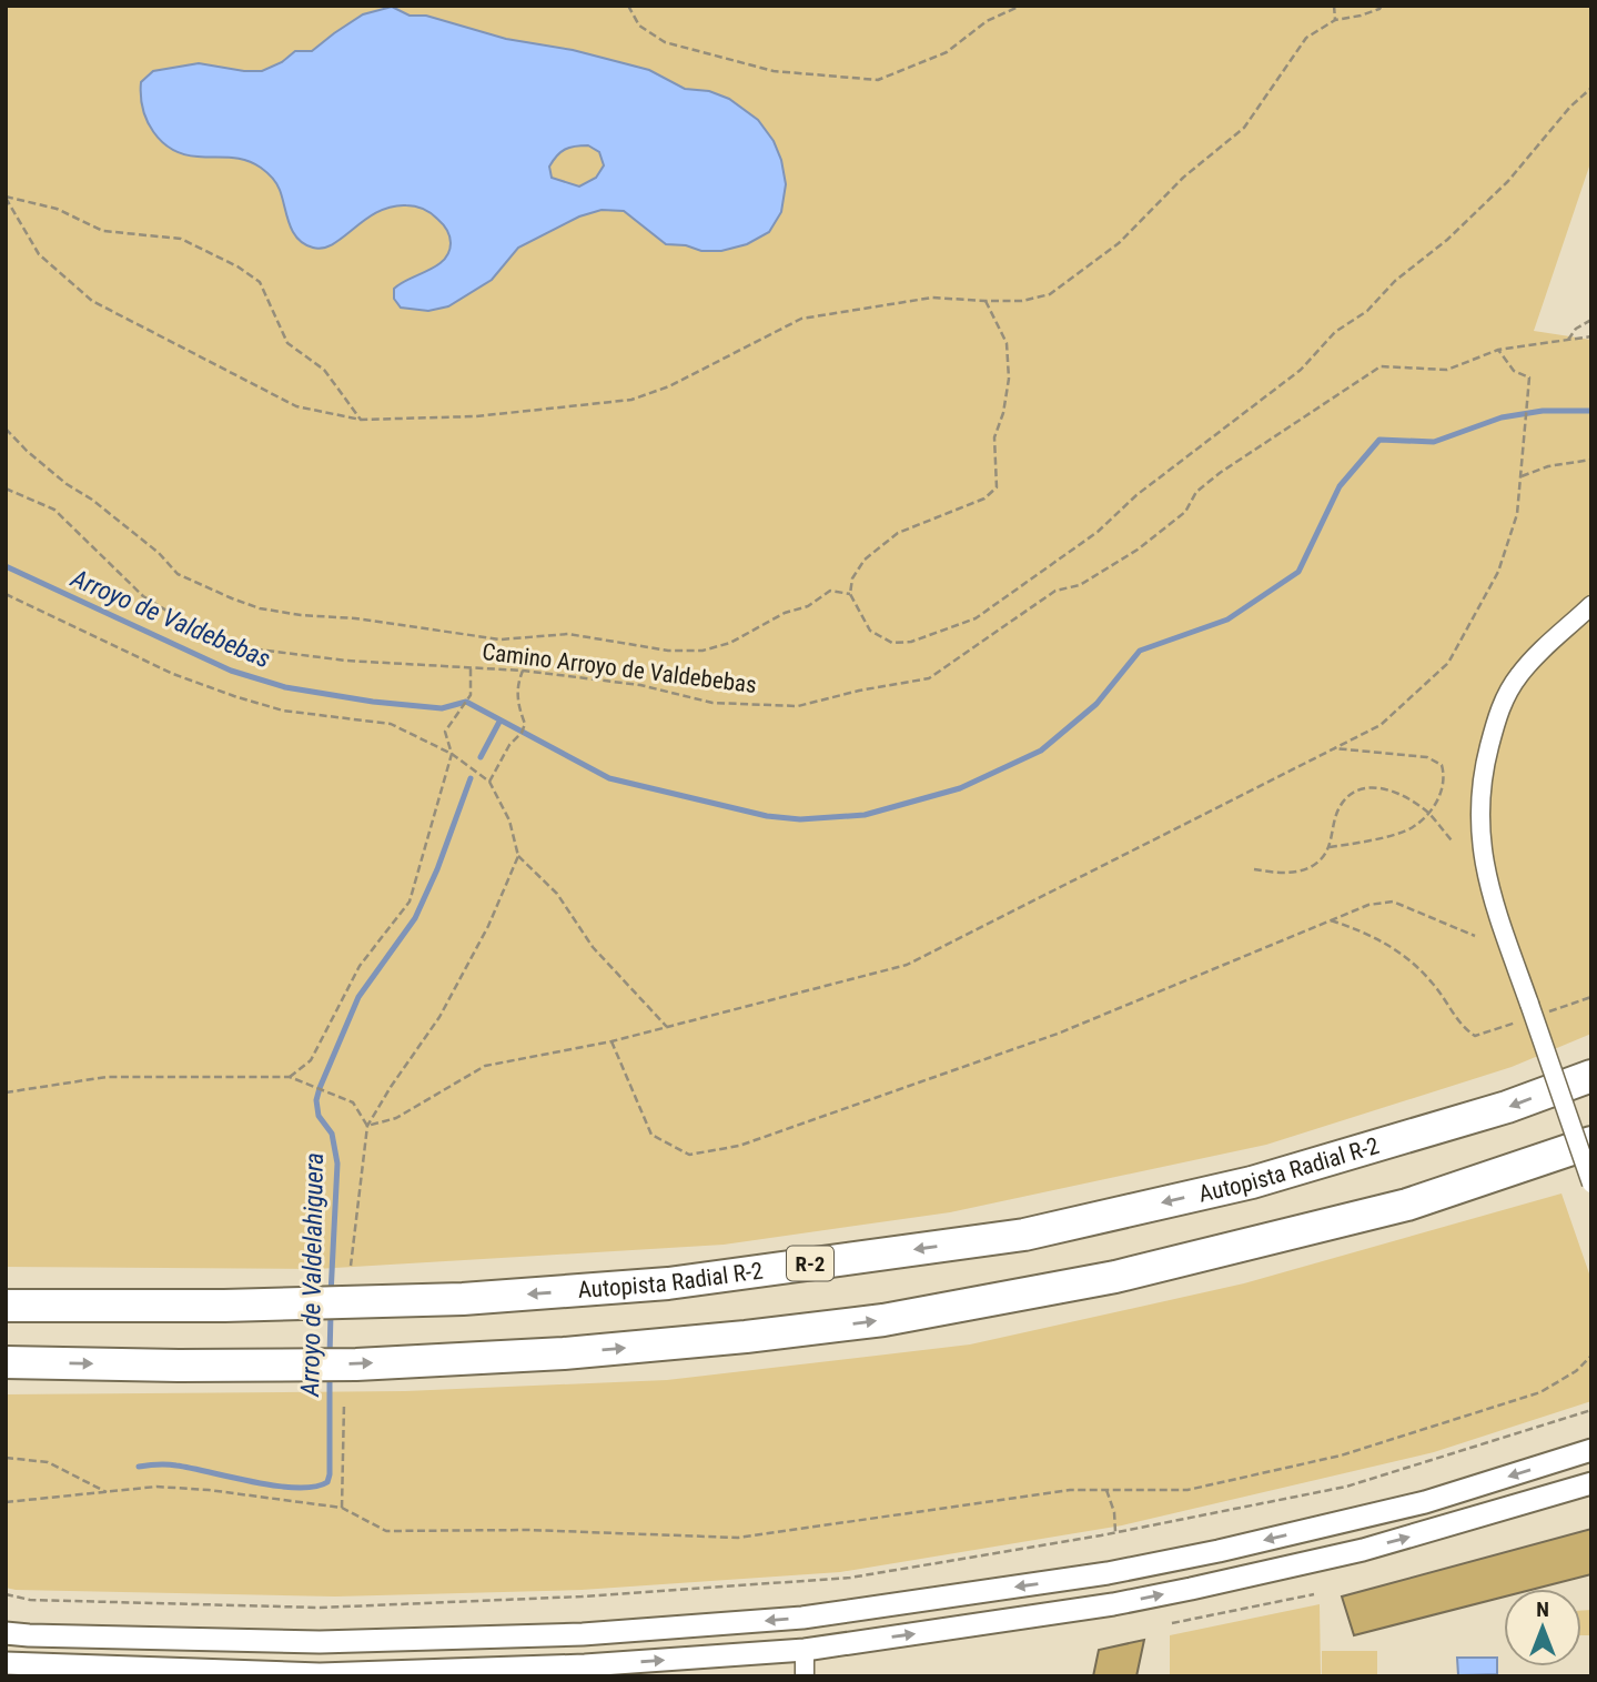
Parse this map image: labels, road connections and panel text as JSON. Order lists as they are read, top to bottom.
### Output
{
  "streets": {
    "highway": ["Autopista Radial R-2", "R-2"],
    "path": ["Camino Arroyo de Valdebebas"]
  },
  "water": ["Arroyo de Valdebebas", "Arroyo de Valdelahiguera"],
  "north": "top"
}
